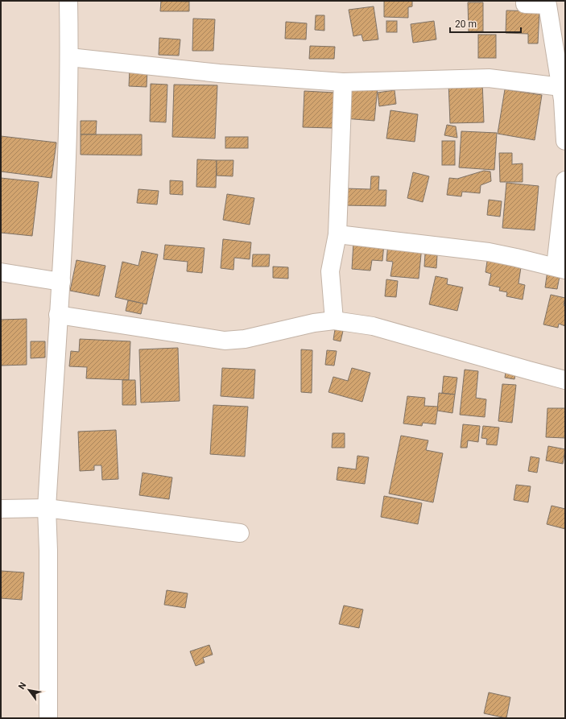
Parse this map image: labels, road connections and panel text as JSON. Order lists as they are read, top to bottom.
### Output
{
  "scale_bar": "20 m",
  "north": "top left"
}
